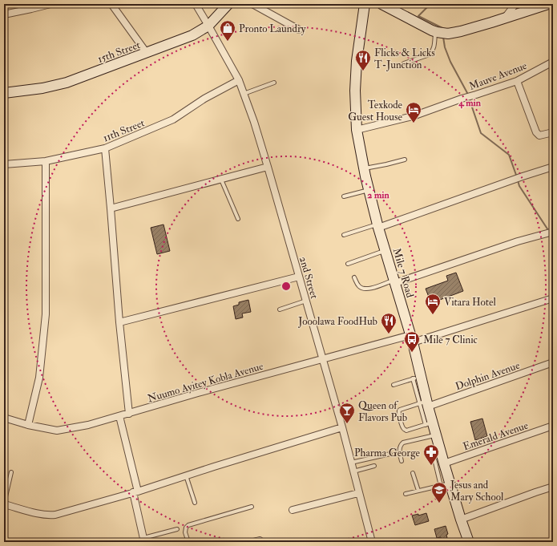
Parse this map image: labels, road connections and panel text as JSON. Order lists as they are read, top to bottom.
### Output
{
  "streets": {
    "street": [
      "15th Street",
      "Mauve Avenue",
      "11th Street",
      "Mile 7 Road",
      "2nd Street",
      "Dolphin Avenue",
      "Nuumo Ayitey Kobla Avenue",
      "Emerald Avenue"
    ]
  },
  "crossings": [
    ["15th Street", "2nd Street"],
    ["Mauve Avenue", "Mile 7 Road"],
    ["11th Street", "2nd Street"],
    ["Mile 7 Road", "Dolphin Avenue"],
    ["Mile 7 Road", "Nuumo Ayitey Kobla Avenue"],
    ["Mile 7 Road", "Emerald Avenue"],
    ["2nd Street", "Nuumo Ayitey Kobla Avenue"]
  ],
  "places": {
    "shop": ["Pronto Laundry"],
    "restaurant": ["Flicks & Licks T-Junction", "Jooolawa FoodHub"],
    "hotel": ["Texkode Guest House", "Vitara Hotel"],
    "bus stop": ["Mile 7 Clinic"],
    "bar": ["Queen of Flavors Pub"],
    "pharmacy": ["Pharma George"],
    "school or university": ["Jesus and Mary School"]
  },
  "rings": ["4 min", "2 min"]
}
